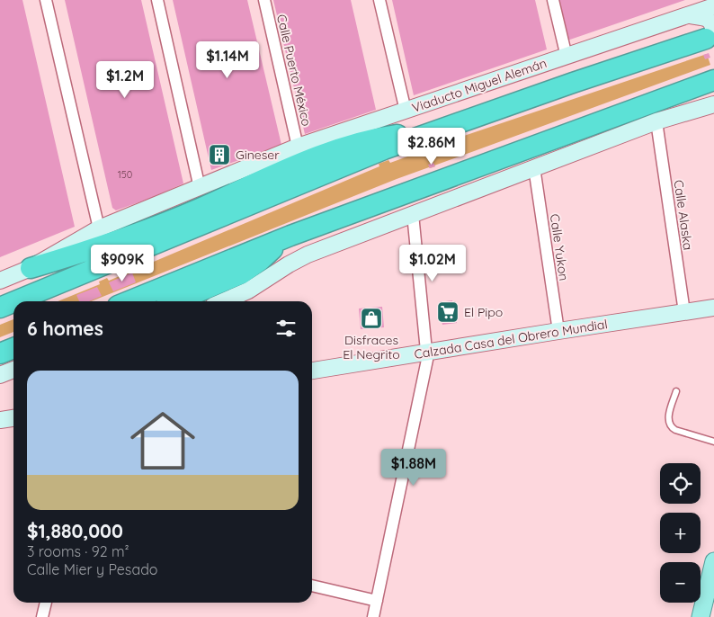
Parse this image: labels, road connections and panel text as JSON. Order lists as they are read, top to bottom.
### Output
{
  "streets": {
    "main road": ["Viaducto Miguel Alemán", "Calzada Casa del Obrero Mundial"],
    "street": ["Calle Puerto México", "Calle Alaska", "Calle Yukon"]
  },
  "crossings": [
    ["Calle Puerto México", "Viaducto Miguel Alemán"],
    ["Calle Alaska", "Calzada Casa del Obrero Mundial"],
    ["Calle Yukon", "Calzada Casa del Obrero Mundial"]
  ],
  "places": {
    "building": ["Gineser"],
    "supermarket": ["El Pipo"],
    "shop": ["Disfraces El Negrito"]
  },
  "house_numbers": ["150"],
  "page": {
    "price": [
      "$1.14M",
      "$1.2M",
      "$2.86M",
      "$909K",
      "$1.02M",
      "$1.88M"
    ],
    "heading": "6 homes",
    "list": [
      {
        "name": "$1,880,000",
        "note": "3 rooms · 92 m² · Calle Mier y Pesado"
      }
    ],
    "map_buttons": ["+", "−"]
  }
}
